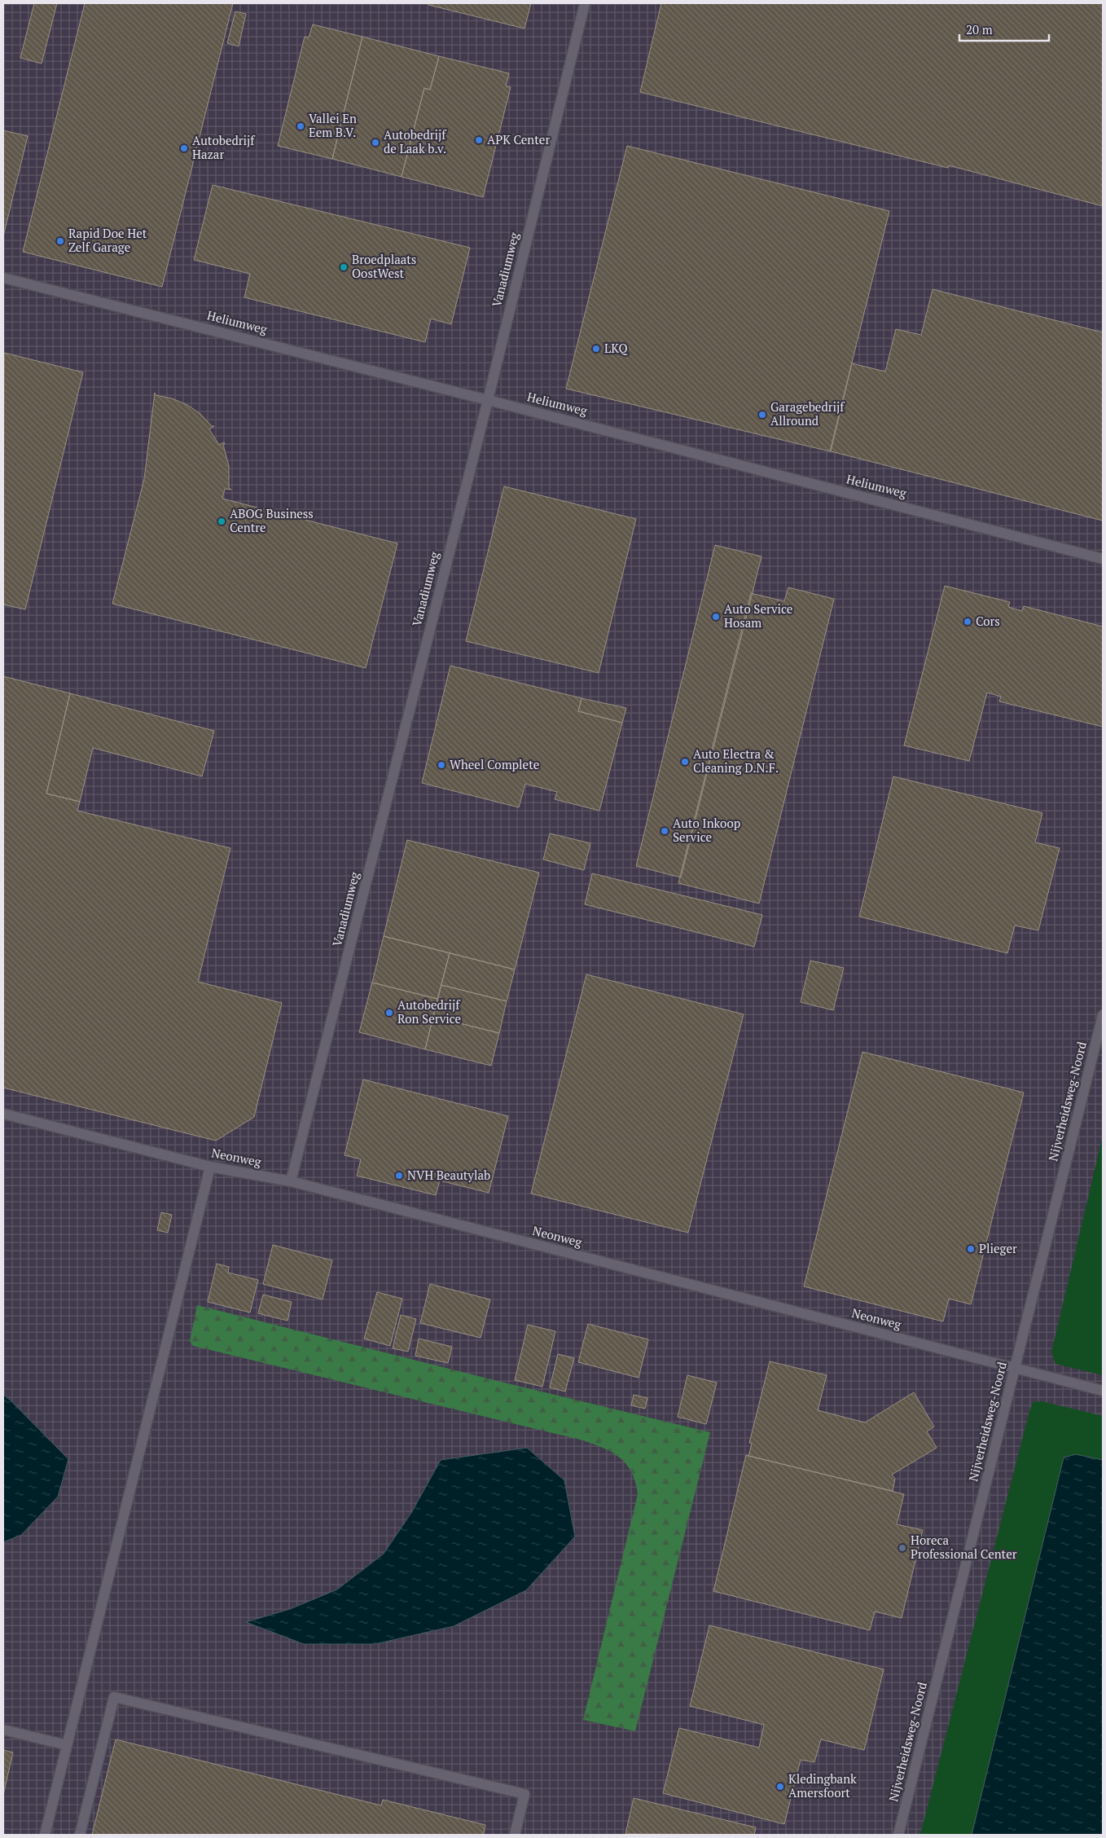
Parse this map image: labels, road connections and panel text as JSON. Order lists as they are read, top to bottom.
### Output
{
  "streets": {
    "street": [
      "Vanadiumweg",
      "Heliumweg",
      "Nijverheidsweg-Noord",
      "Neonweg"
    ]
  },
  "crossings": [
    ["Vanadiumweg", "Heliumweg"],
    ["Vanadiumweg", "Neonweg"],
    ["Nijverheidsweg-Noord", "Neonweg"]
  ],
  "places": [
    "Vallei En Eem B.V.",
    "APK Center",
    "Autobedrijf de Laak b.v.",
    "Autobedrijf Hazar",
    "Rapid Doe Het Zelf Garage",
    "Broedplaats OostWest",
    "LKQ",
    "Garagebedrijf Allround",
    "ABOG Business Centre",
    "Auto Service Hosam",
    "Cors",
    "Auto Electra & Cleaning D.N.F.",
    "Wheel Complete",
    "Auto Inkoop Service",
    "Autobedrijf Ron Service",
    "NVH Beautylab",
    "Plieger",
    "Horeca Professional Center",
    "Kledingbank Amersfoort"
  ],
  "scale_bar": "20 m"
}
